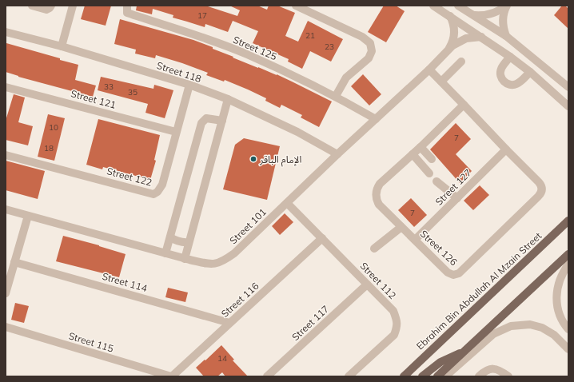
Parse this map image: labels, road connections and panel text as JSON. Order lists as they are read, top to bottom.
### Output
{
  "streets": {
    "main road": ["Ebrahim Bin Abdullah Al Mzain Street"],
    "street": [
      "Street 125",
      "Street 118",
      "Street 121",
      "Street 122",
      "Street 127",
      "Street 101",
      "Street 126",
      "Street 112",
      "Street 114",
      "Street 116",
      "Street 117",
      "Street 115"
    ]
  },
  "crossings": [
    ["Street 125", "Street 101"],
    ["Street 118", "Street 122"],
    ["Street 118", "Street 101"],
    ["Street 121", "Street 122"],
    ["Street 127", "Street 126"],
    ["Street 101", "Street 126"],
    ["Street 101", "Street 112"],
    ["Street 112", "Street 116"],
    ["Street 112", "Street 117"],
    ["Street 114", "Street 116"],
    ["Street 116", "Street 115"]
  ],
  "places": ["الإمام الباقر"],
  "house_numbers": [
    "17",
    "21",
    "23",
    "33",
    "35",
    "10",
    "7",
    "18",
    "7",
    "14"
  ]
}
